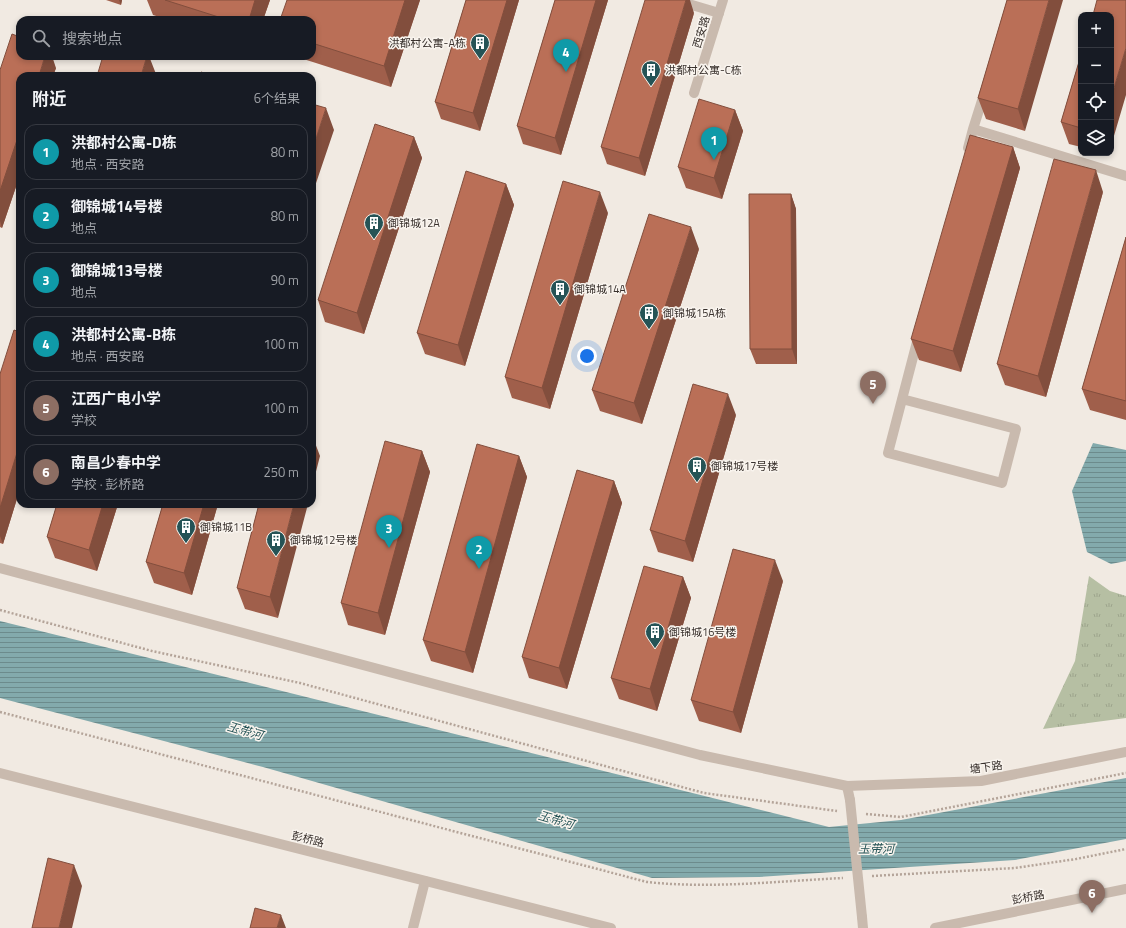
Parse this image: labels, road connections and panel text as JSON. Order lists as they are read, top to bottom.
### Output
{
  "streets": {
    "street": ["西安路", "塘下路", "彭桥路"]
  },
  "water": ["玉带河"],
  "places": {
    "building": [
      "洪都村公寓-A栋",
      "洪都村公寓-C栋",
      "御锦城12A",
      "御锦城14A",
      "御锦城15A栋",
      "御锦城17号楼",
      "御锦城11B",
      "御锦城12号楼",
      "御锦城16号楼"
    ]
  },
  "page": {
    "map_buttons": ["+", "−"],
    "search": "搜索地点",
    "pins": [
      "4",
      "1",
      "5",
      "3",
      "2",
      "6"
    ],
    "heading": ["附近", "6个结果"],
    "list": [
      {
        "mark": "1",
        "name": "洪都村公寓-D栋",
        "note": "地点 · 西安路",
        "value": "80 m"
      },
      {
        "mark": "2",
        "name": "御锦城14号楼",
        "note": "地点",
        "value": "80 m"
      },
      {
        "mark": "3",
        "name": "御锦城13号楼",
        "note": "地点",
        "value": "90 m"
      },
      {
        "mark": "4",
        "name": "洪都村公寓-B栋",
        "note": "地点 · 西安路",
        "value": "100 m"
      },
      {
        "mark": "5",
        "name": "江西广电小学",
        "note": "学校",
        "value": "100 m"
      },
      {
        "mark": "6",
        "name": "南昌少春中学",
        "note": "学校 · 彭桥路",
        "value": "250 m"
      }
    ]
  }
}
